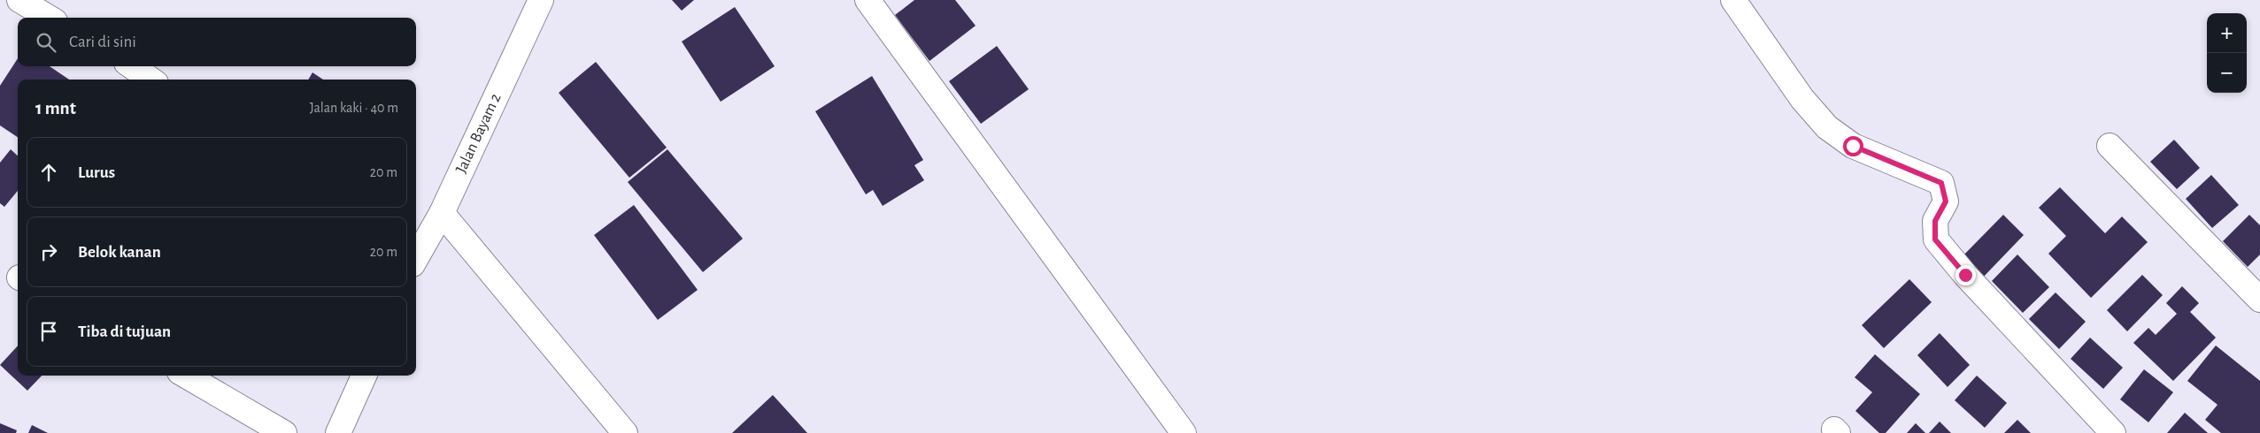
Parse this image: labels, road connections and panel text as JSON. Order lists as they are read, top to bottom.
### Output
{
  "streets": {
    "street": ["Jalan Bayam 2"]
  },
  "page": {
    "map_buttons": ["+", "−"],
    "search": "Cari di sini",
    "heading": ["1 mnt", "Jalan kaki · 40 m"],
    "list": [
      ["Lurus", "20 m"],
      ["Belok kanan", "20 m"],
      "Tiba di tujuan"
    ]
  }
}
